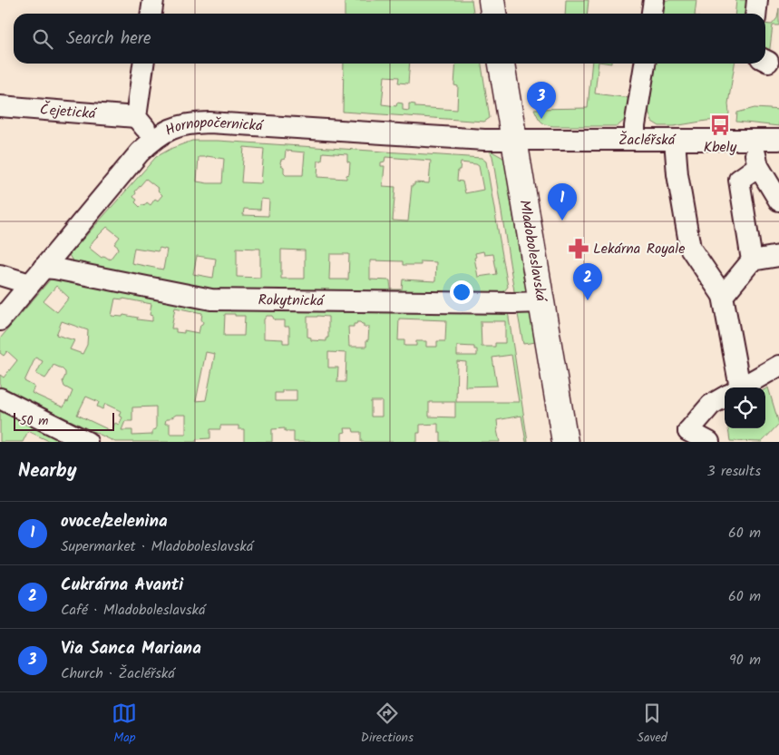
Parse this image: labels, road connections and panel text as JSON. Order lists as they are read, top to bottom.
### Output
{
  "streets": {
    "main road": ["Mladoboleslavská"],
    "street": [
      "Čejetická",
      "Hornopočernická",
      "Žacléřská",
      "Rokytnická"
    ]
  },
  "crossings": [
    ["Hornopočernická", "Žacléřská"],
    ["Hornopočernická", "Mladoboleslavská"],
    ["Hornopočernická", "Rokytnická"],
    ["Žacléřská", "Mladoboleslavská"],
    ["Mladoboleslavská", "Rokytnická"]
  ],
  "places": {
    "bus stop": ["Kbely"],
    "pharmacy": ["Lekárna Royale"]
  },
  "scale_bar": "50 m",
  "page": {
    "search": "Search here",
    "pins": ["3", "1", "2"],
    "scale": "50 m",
    "heading": ["Nearby", "3 results"],
    "list": [
      {
        "mark": "1",
        "name": "ovoce/zelenina",
        "note": "Supermarket · Mladoboleslavská",
        "value": "60 m"
      },
      {
        "mark": "2",
        "name": "Cukrárna Avanti",
        "note": "Café · Mladoboleslavská",
        "value": "60 m"
      },
      {
        "mark": "3",
        "name": "Via Sanca Mariana",
        "note": "Church · Žacléřská",
        "value": "90 m"
      }
    ],
    "nav": ["Map", "Directions", "Saved"]
  }
}
